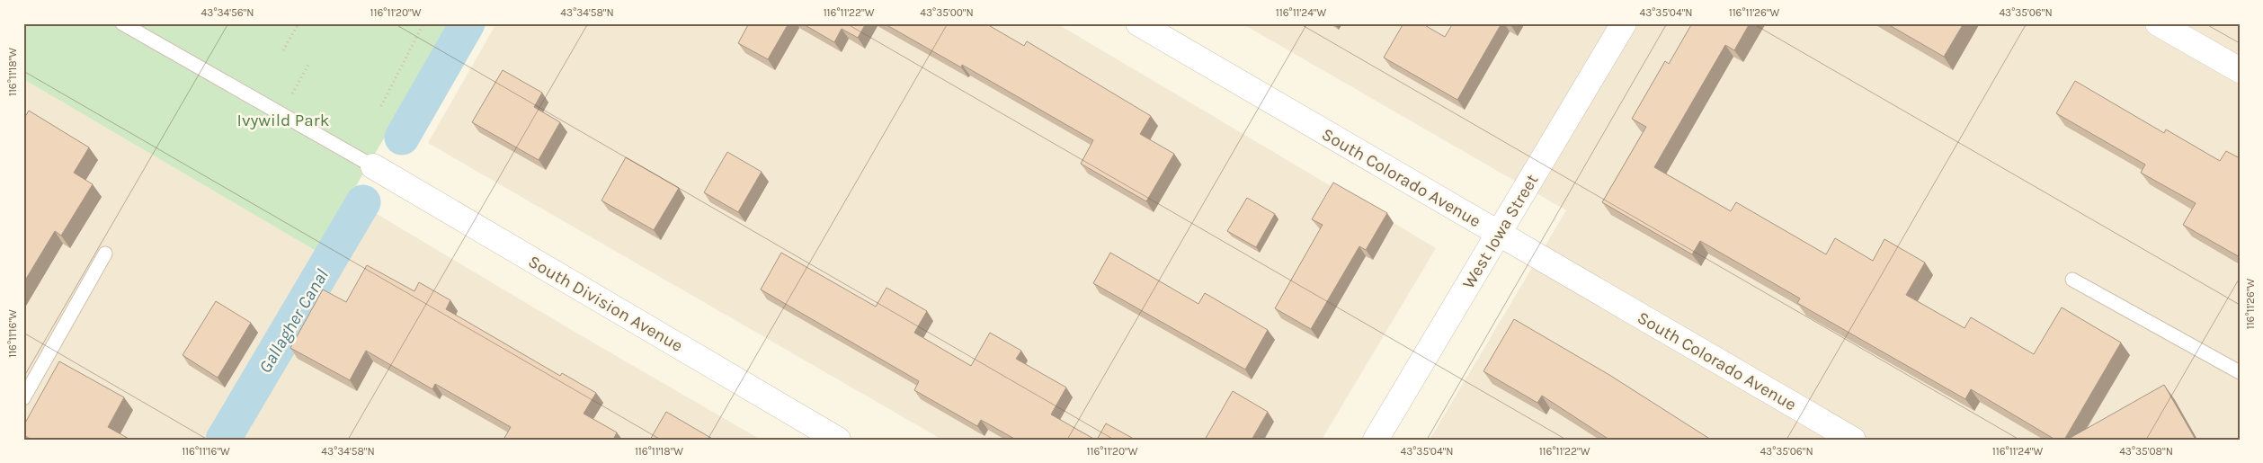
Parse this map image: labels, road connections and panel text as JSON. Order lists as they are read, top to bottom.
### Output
{
  "streets": {
    "street": ["South Colorado Avenue", "West Iowa Street", "South Division Avenue"]
  },
  "crossings": [
    ["South Colorado Avenue", "West Iowa Street"]
  ],
  "water": ["Gallagher Canal"],
  "parks": ["Ivywild Park"],
  "coordinates": [
    "43°34'56\"N",
    "116°11'20\"W",
    "43°34'58\"N",
    "116°11'22\"W",
    "43°35'00\"N",
    "116°11'24\"W",
    "43°35'04\"N",
    "116°11'26\"W",
    "43°35'06\"N",
    "116°11'18\"W",
    "116°11'16\"W",
    "43°35'08\"N"
  ]
}
